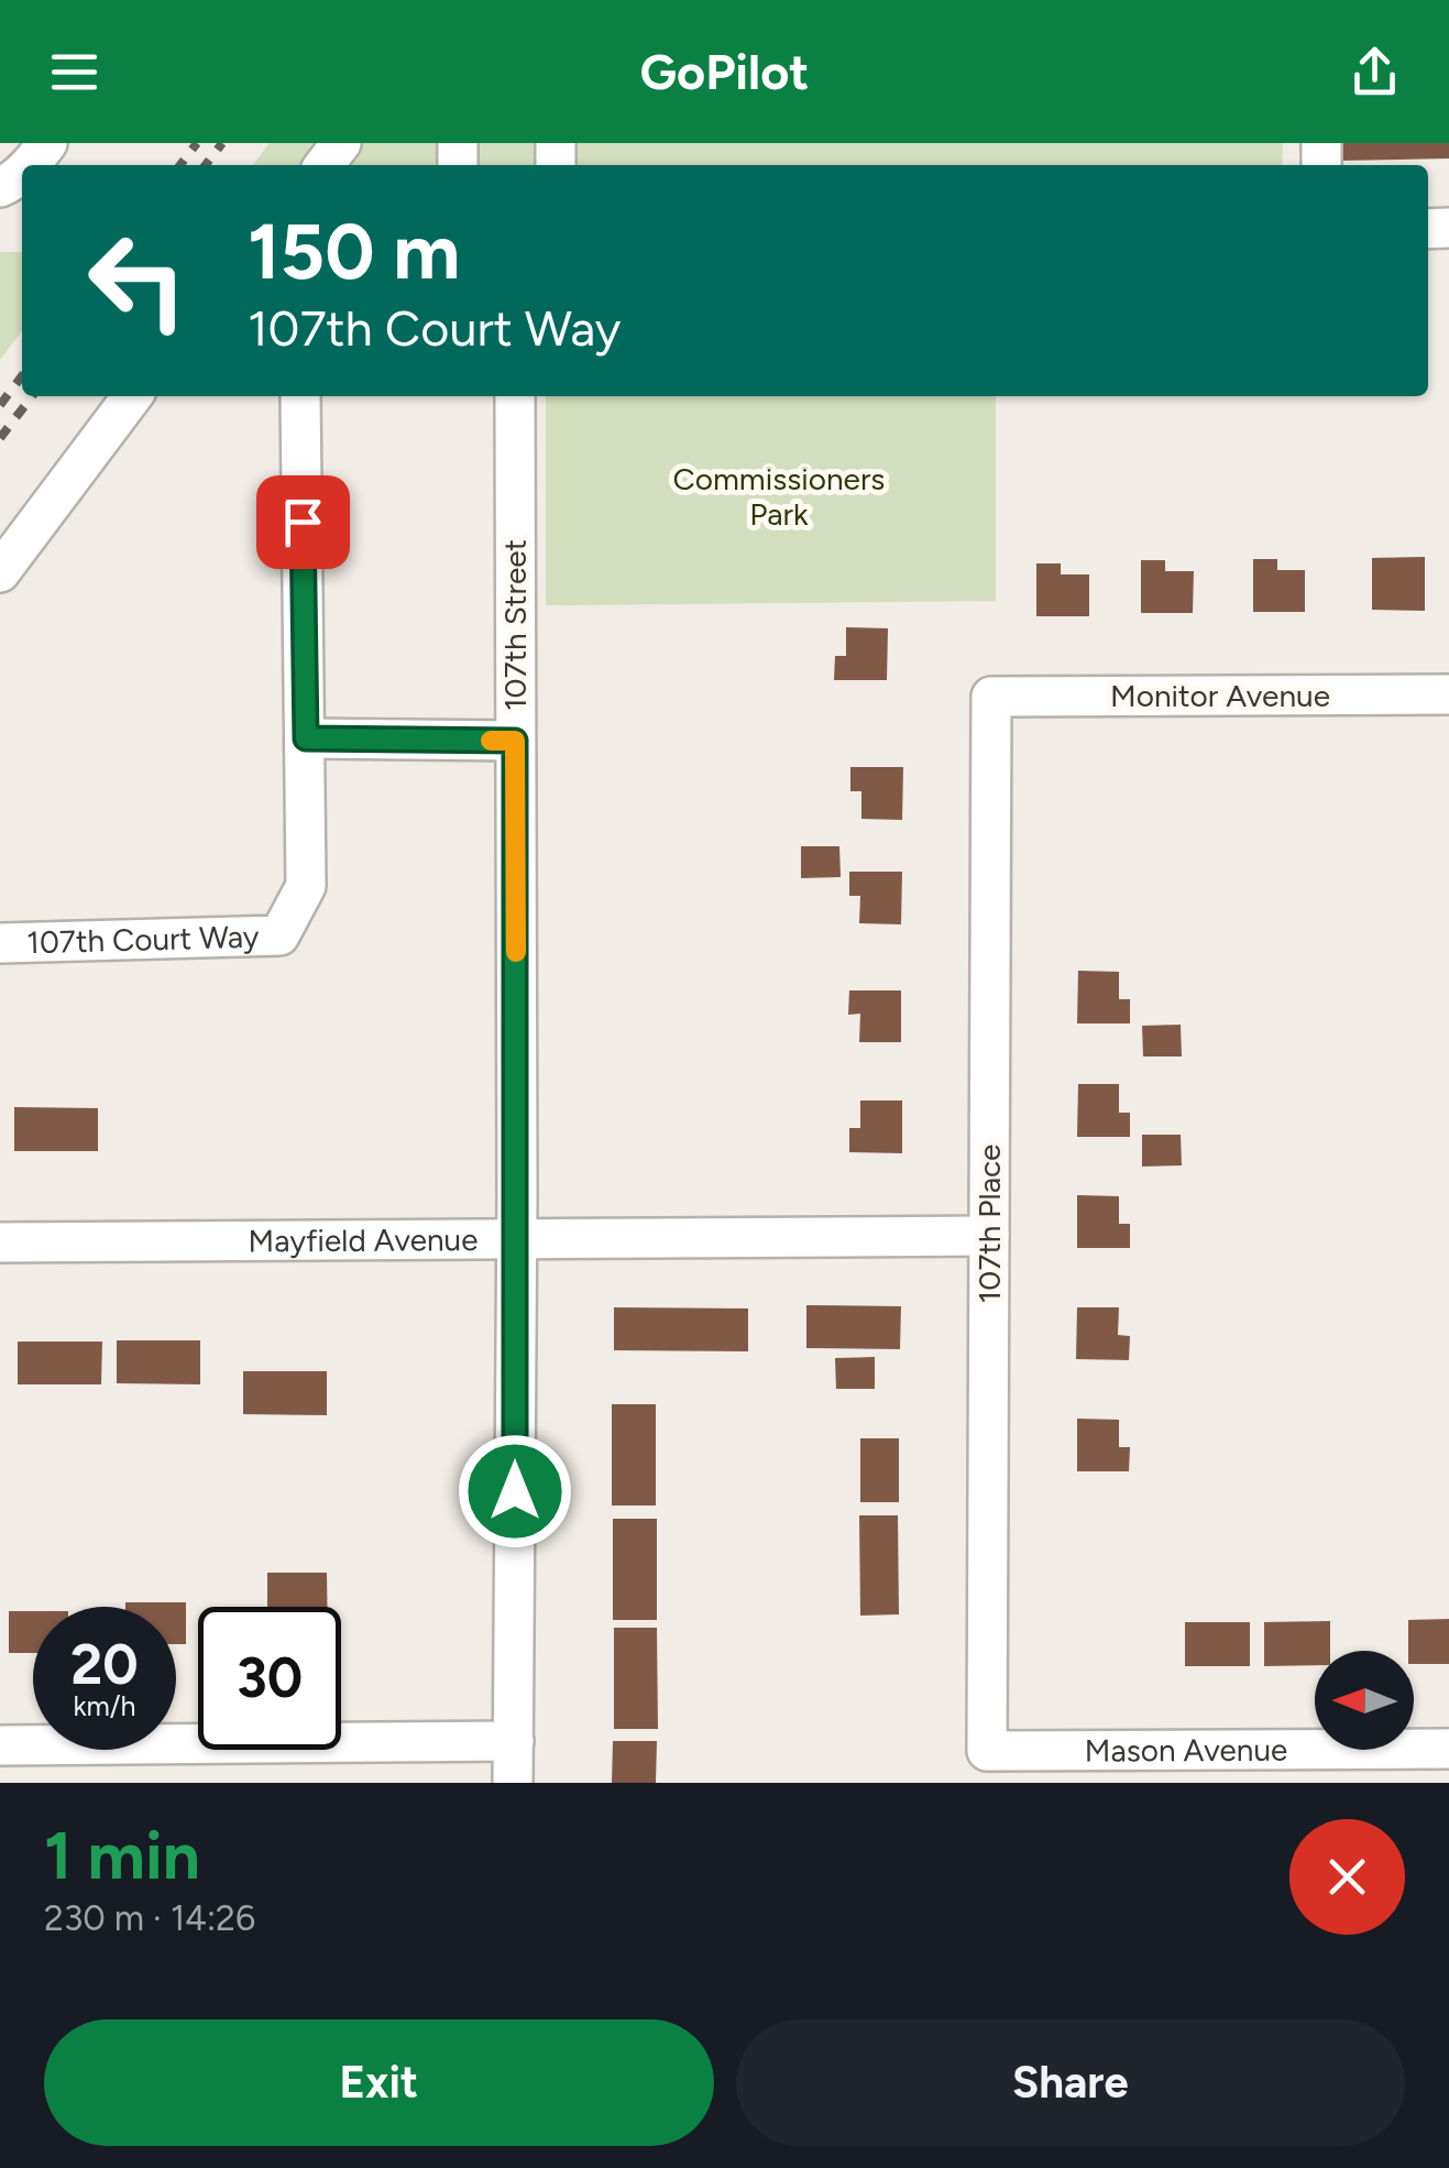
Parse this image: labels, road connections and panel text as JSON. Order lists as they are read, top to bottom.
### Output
{
  "streets": {
    "street": [
      "107th Street",
      "Monitor Avenue",
      "107th Court Way",
      "107th Place",
      "Mayfield Avenue",
      "Mason Avenue"
    ]
  },
  "crossings": [
    ["107th Street", "Mayfield Avenue"],
    ["Monitor Avenue", "107th Place"],
    ["107th Place", "Mayfield Avenue"],
    ["107th Place", "Mason Avenue"]
  ],
  "parks": ["Commissioners Park"],
  "north": "left",
  "page": {
    "header": "GoPilot",
    "turn": ["150 m", "107th Court Way"],
    "speed": "20 km/h",
    "limit": "30",
    "heading": ["1 min", "230 m · 14:26"],
    "buttons": ["Exit", "Share"]
  }
}
